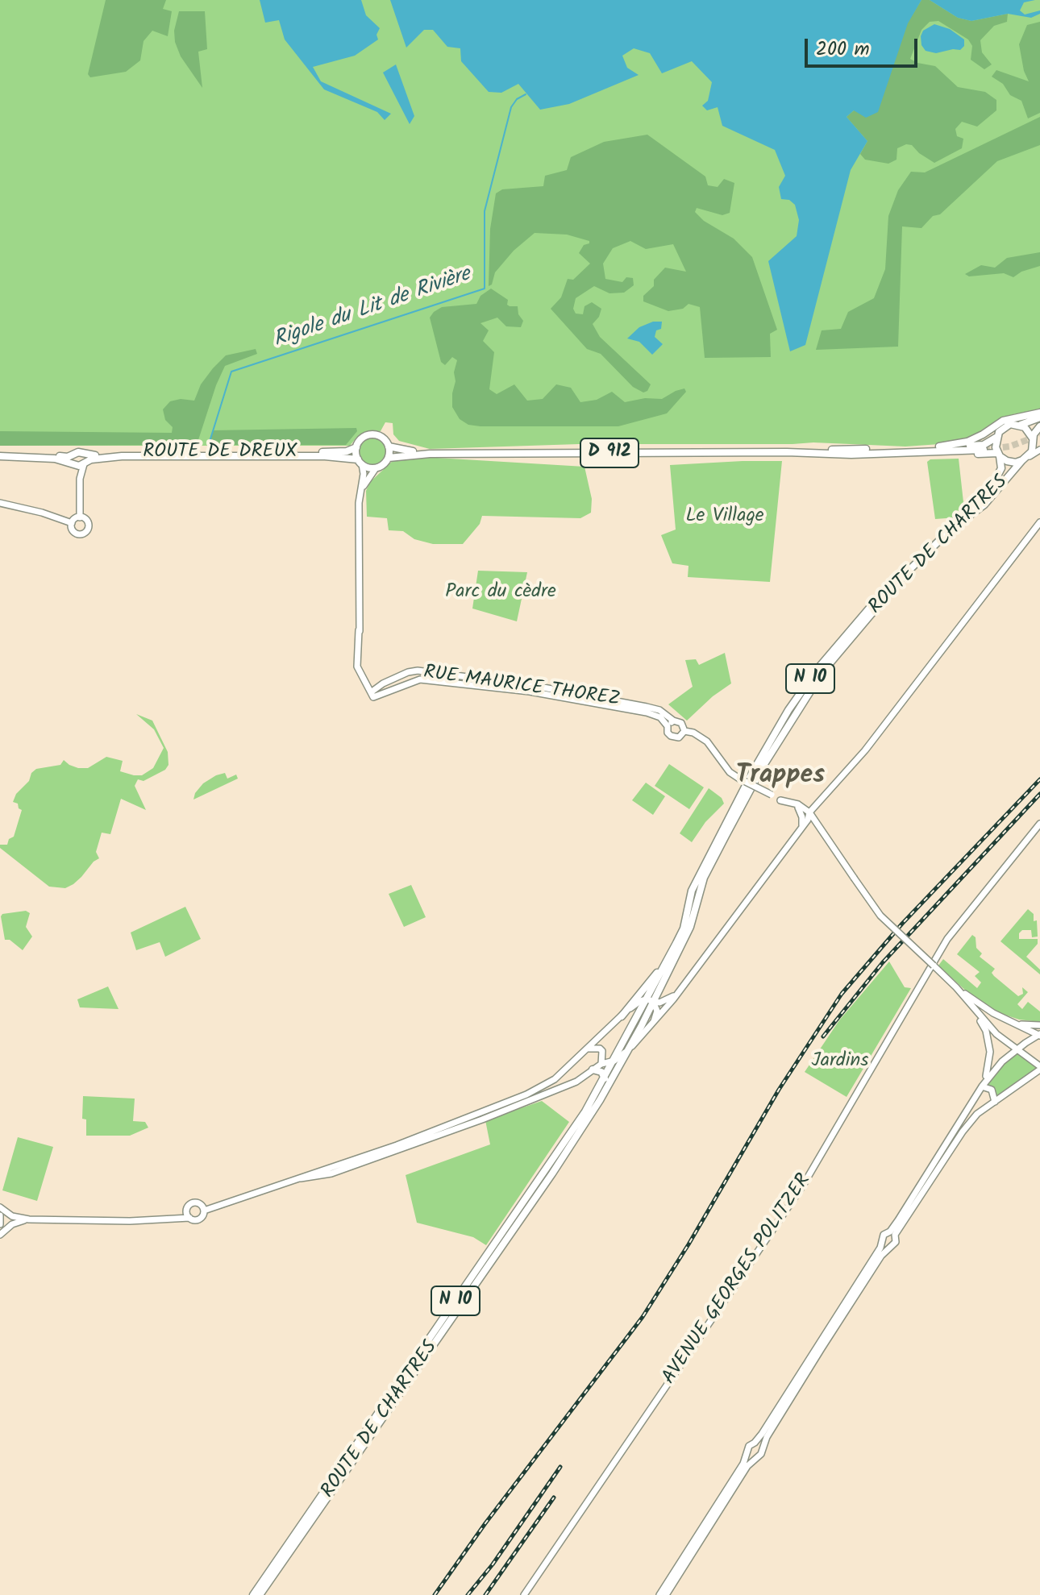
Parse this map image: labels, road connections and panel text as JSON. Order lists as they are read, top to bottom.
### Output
{
  "streets": {
    "main road": [
      "ROUTE DE DREUX",
      "D 912",
      "ROUTE DE CHARTRES",
      "N 10"
    ],
    "street": ["RUE MAURICE THOREZ", "AVENUE GEORGES POLITZER"]
  },
  "crossings": [
    ["ROUTE DE DREUX", "D 912"],
    ["D 912", "ROUTE DE CHARTRES"],
    ["D 912", "N 10"],
    ["ROUTE DE CHARTRES", "N 10"]
  ],
  "districts": ["Trappes"],
  "water": ["Rigole du Lit de Rivière"],
  "parks": ["Le Village", "Parc du cèdre", "Jardins"],
  "scale_bar": "200 m"
}
